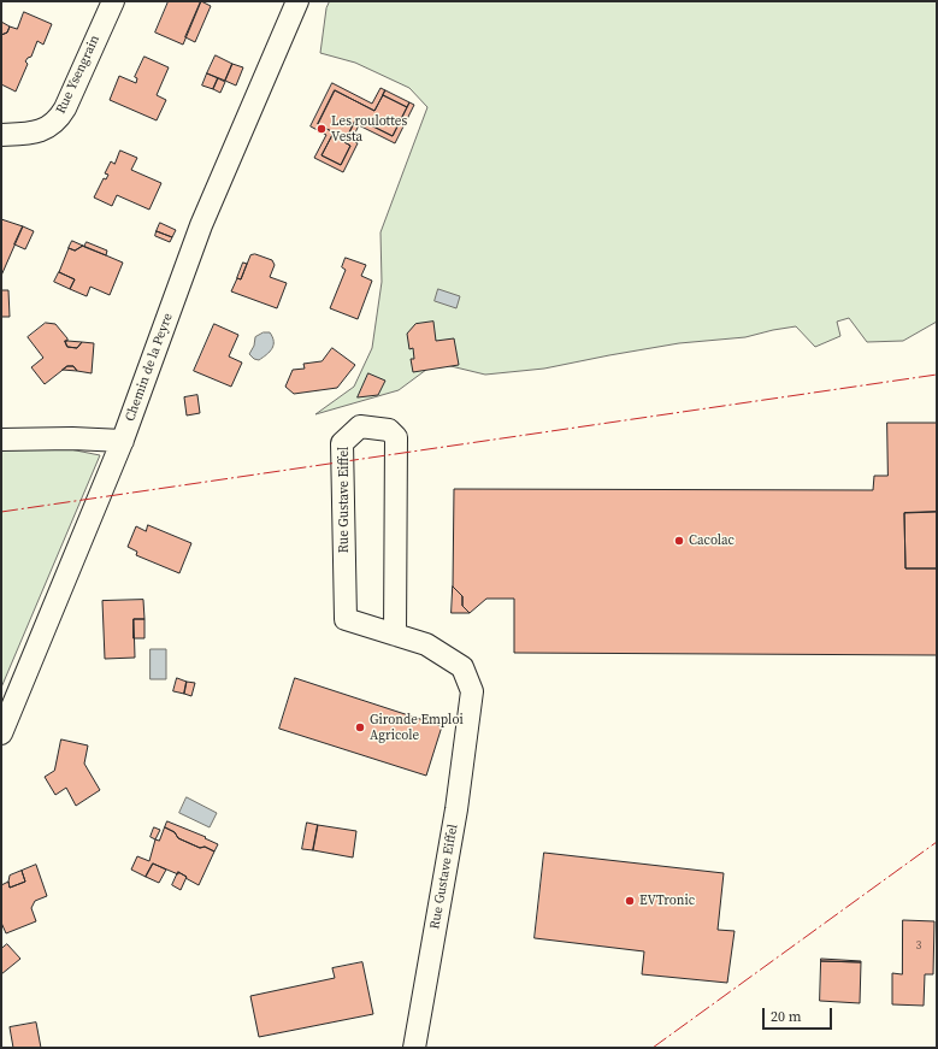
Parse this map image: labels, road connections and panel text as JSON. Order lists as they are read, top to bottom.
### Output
{
  "streets": {
    "street": ["Rue Ysengrain", "Chemin de la Peyre", "Rue Gustave Eiffel"]
  },
  "places": [
    "Les roulottes Vesta",
    "Cacolac",
    "Gironde Emploi Agricole",
    "EVTronic"
  ],
  "house_numbers": ["3"],
  "scale_bar": "20 m"
}
